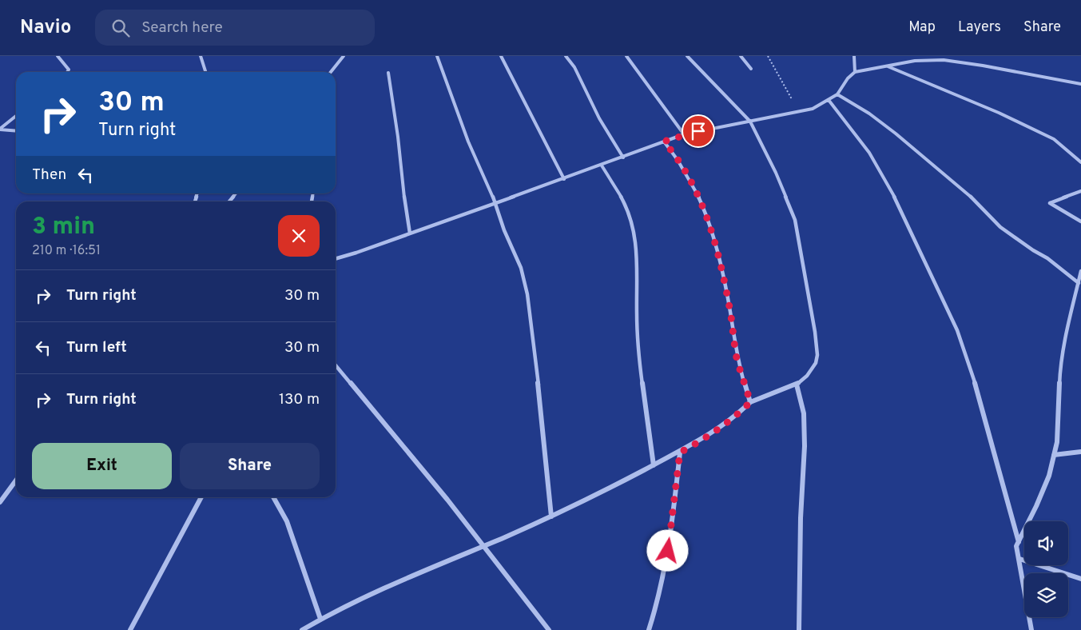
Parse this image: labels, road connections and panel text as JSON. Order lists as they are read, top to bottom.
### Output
{
  "page": {
    "header": "Navio",
    "search": "Search here",
    "nav": ["Map", "Layers", "Share"],
    "turn": ["30 m", "Turn right"],
    "then": "Then",
    "heading": ["3 min", "210 m · 16:51"],
    "list": [
      {
        "name": "Turn right",
        "value": "30 m"
      },
      {
        "name": "Turn left",
        "value": "30 m"
      },
      {
        "name": "Turn right",
        "value": "130 m"
      }
    ],
    "buttons": ["Exit", "Share"]
  }
}
